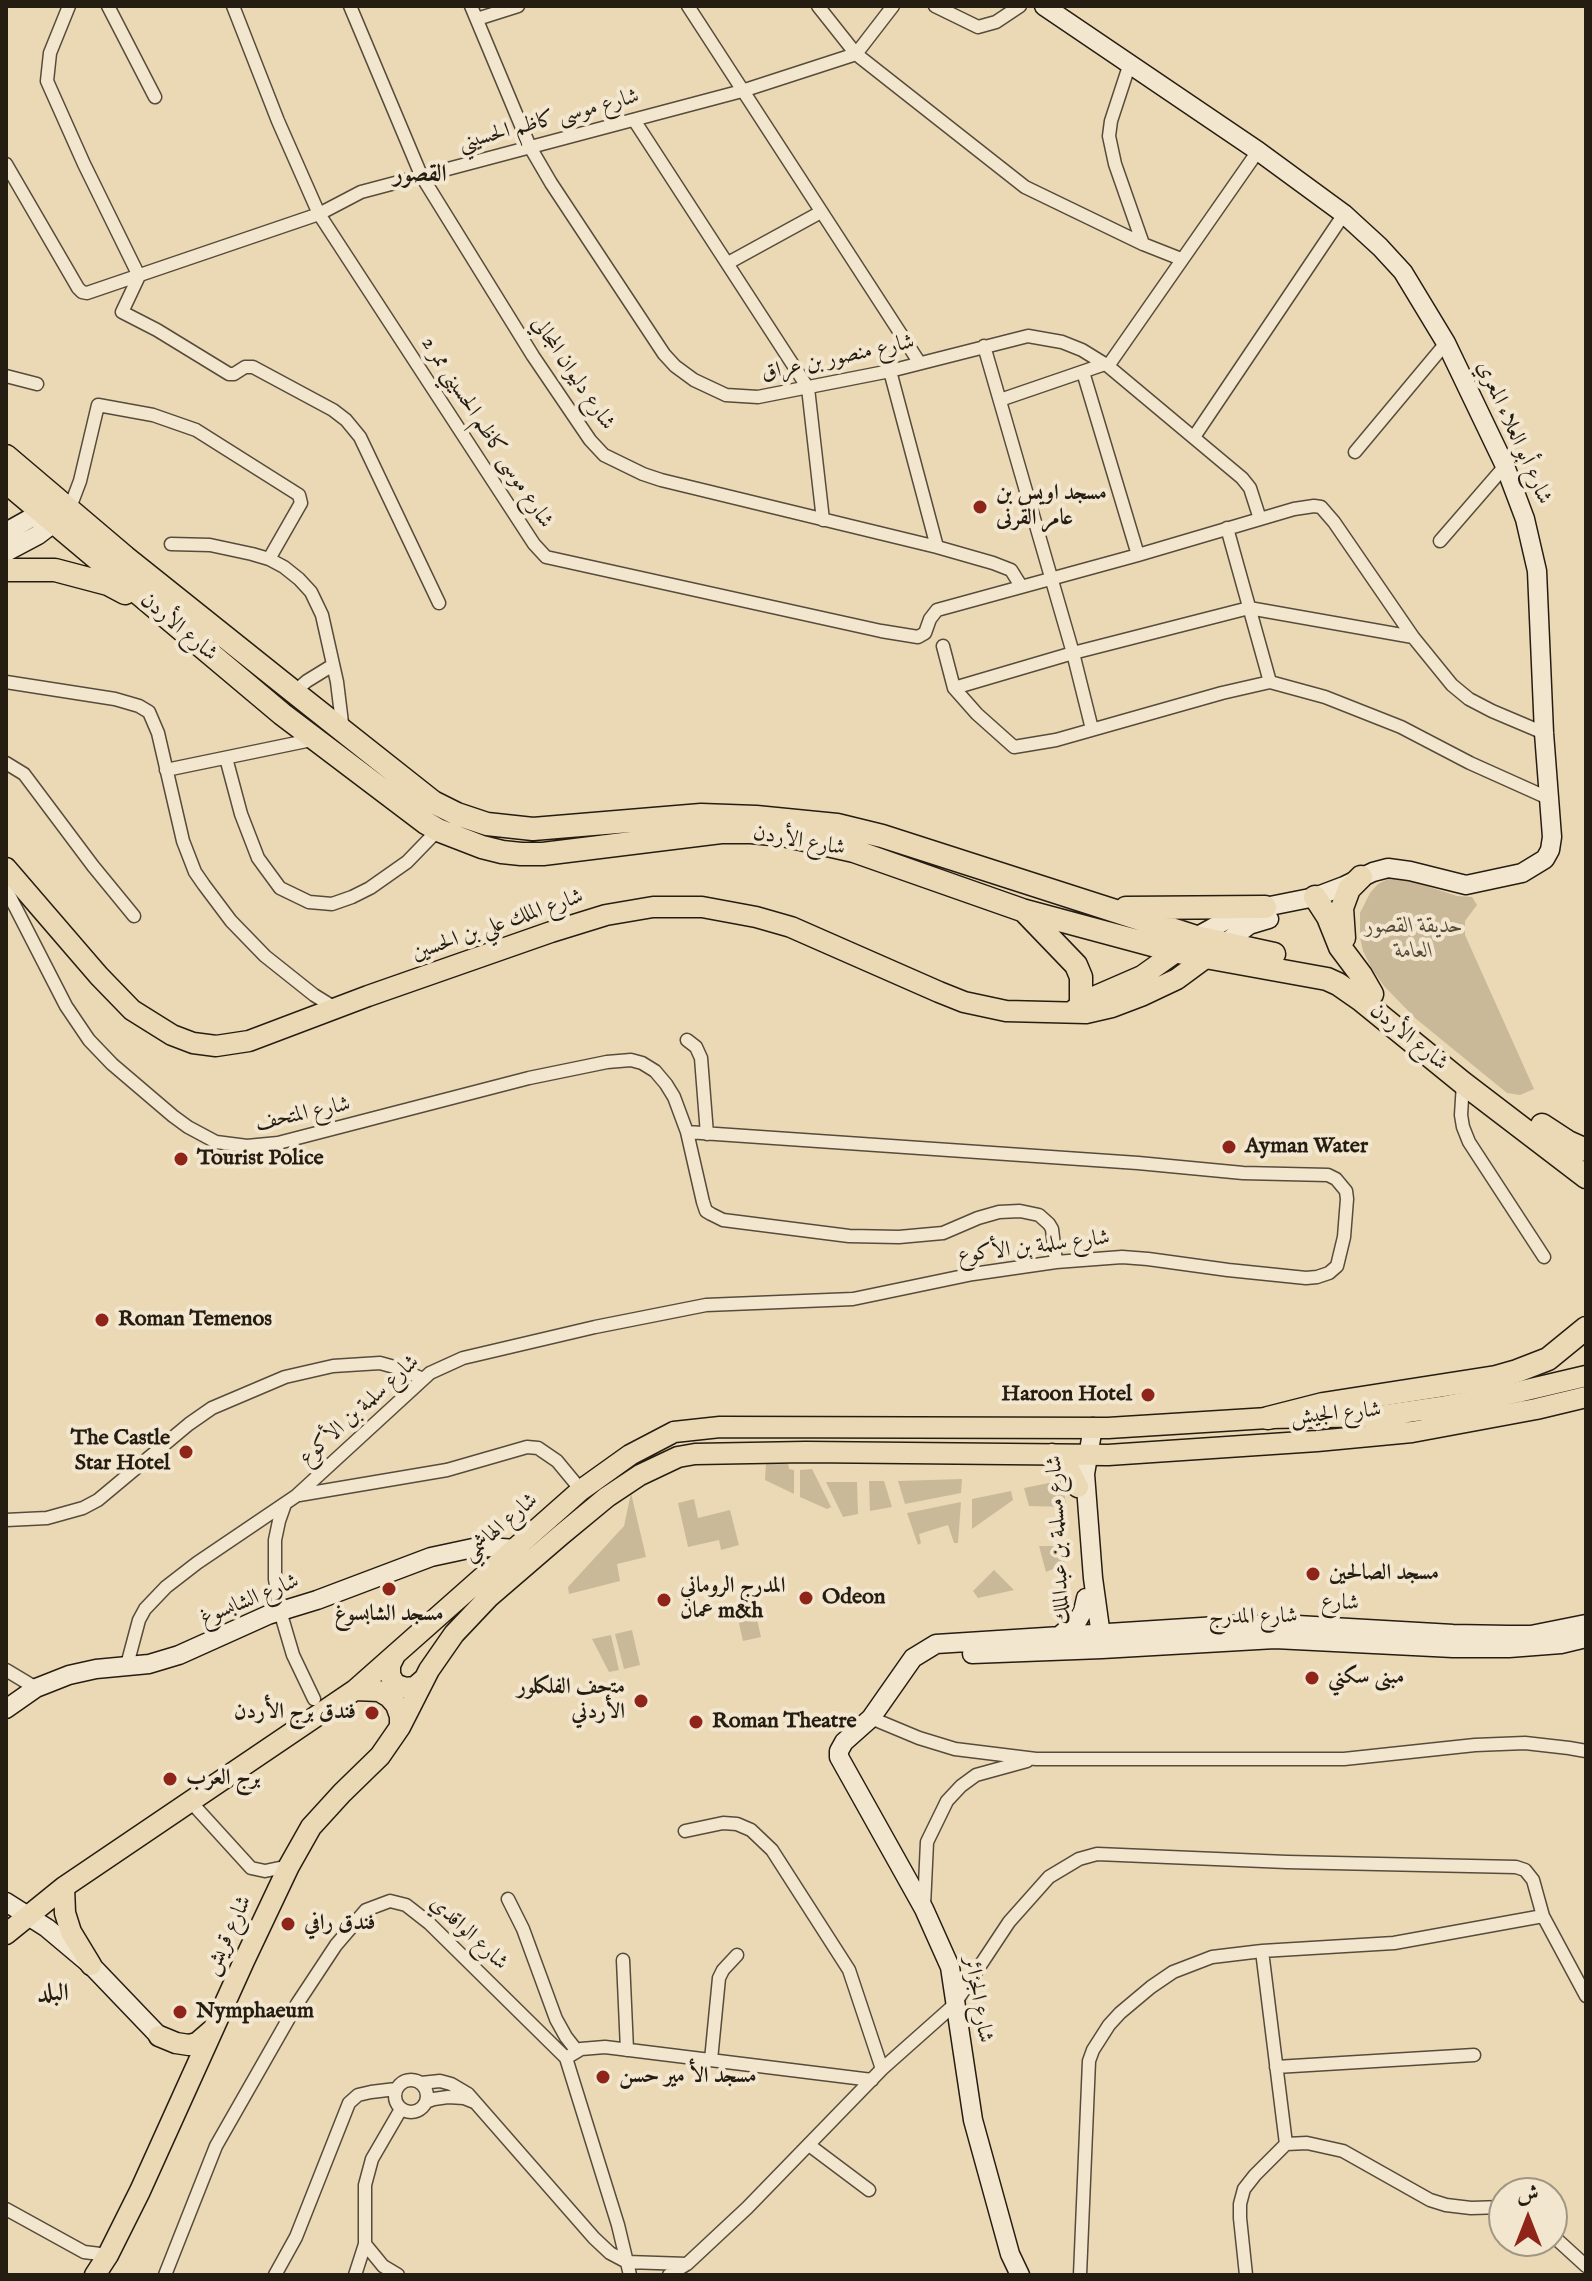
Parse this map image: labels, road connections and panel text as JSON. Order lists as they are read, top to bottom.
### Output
{
  "streets": {
    "highway": ["شارع الأردن"],
    "main road": [
      "شارع الملك علي بن الحسين",
      "شارع الجيش",
      "شارع الهاشمي",
      "شارع قريش"
    ],
    "street": [
      "شارع موسى كاظم الحسيني",
      "شارع منصور بن عراق",
      "شارع دليوان المجالي",
      "شارع موسى كاظم الحسيني ممر 2",
      "شارع أبو العلاء المعري",
      "شارع المتحف",
      "شارع سلمة بن الأكوع",
      "شارع مسلمة بن عبدالملك",
      "شارع الشابسوغ",
      "شارع المدرج",
      "شارع الواقدي",
      "شارع الجزائر"
    ]
  },
  "crossings": [
    ["شارع موسى كاظم الحسيني", "شارع منصور بن عراق"],
    ["شارع موسى كاظم الحسيني", "شارع دليوان المجالي"],
    ["شارع موسى كاظم الحسيني", "شارع موسى كاظم الحسيني ممر 2"],
    ["شارع دليوان المجالي", "شارع موسى كاظم الحسيني ممر 2"],
    ["شارع الأردن", "شارع الملك علي بن الحسين"],
    ["شارع المتحف", "شارع سلمة بن الأكوع"],
    ["شارع سلمة بن الأكوع", "شارع الشابسوغ"],
    ["شارع الجيش", "شارع الهاشمي"],
    ["شارع الجيش", "شارع مسلمة بن عبدالملك"],
    ["شارع الهاشمي", "شارع مسلمة بن عبدالملك"],
    ["شارع الهاشمي", "شارع الشابسوغ"],
    ["شارع الهاشمي", "شارع قريش"],
    ["شارع مسلمة بن عبدالملك", "شارع المدرج"]
  ],
  "districts": ["القصور", "البلد"],
  "parks": ["حديقة القصور العامة"],
  "places": [
    "مسجد اويس بن عامر القرنى",
    "Ayman Water",
    "Tourist Police",
    "Roman Temenos",
    "Haroon Hotel",
    "The Castle Star Hotel",
    "مسجد الصالحين",
    "مسجد الشابسوغ",
    "Odeon",
    "المدرج الروماني عمان m&h",
    "مبنى سكني",
    "متحف الفلكلور الأردني",
    "فندق برج الأردن",
    "Roman Theatre",
    "برج العرب",
    "فندق رافي",
    "Nymphaeum",
    "مسجد الأ مير حسن"
  ],
  "north": "top"
}
